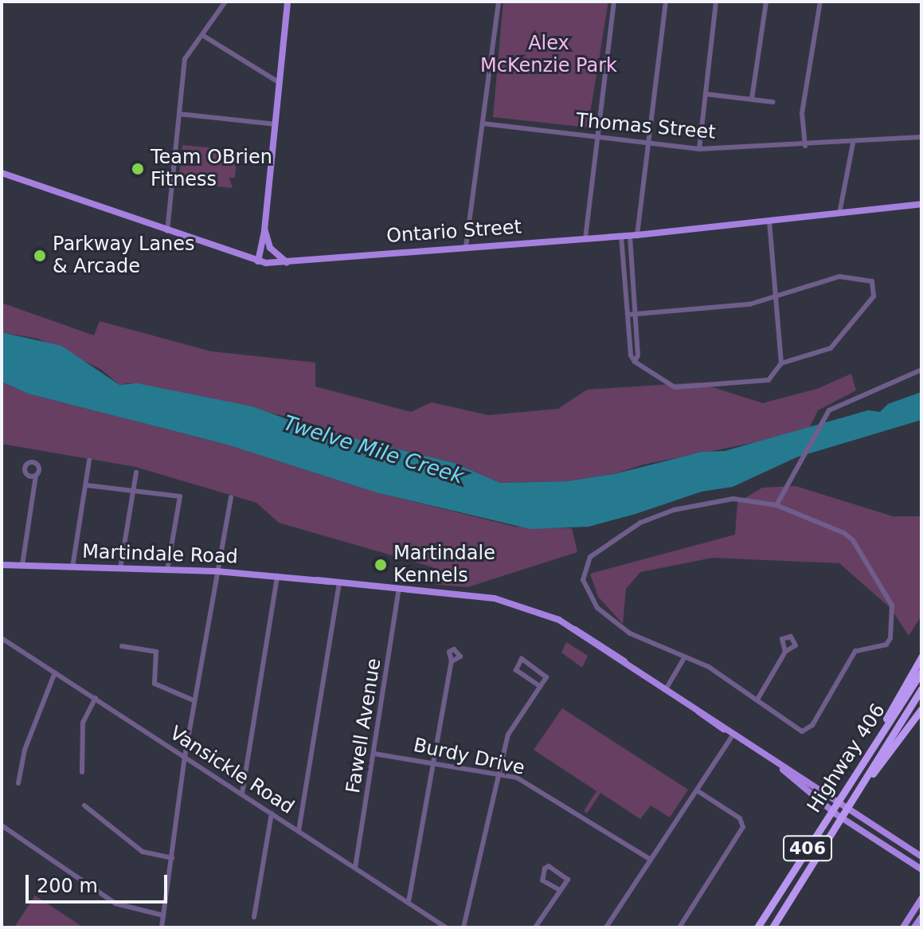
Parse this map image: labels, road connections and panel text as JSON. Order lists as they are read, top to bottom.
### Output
{
  "streets": {
    "highway": ["Highway 406", "406"],
    "main road": ["Ontario Street", "Martindale Road"],
    "street": [
      "Thomas Street",
      "Fawell Avenue",
      "Burdy Drive",
      "Vansickle Road"
    ]
  },
  "crossings": [
    ["Martindale Road", "Fawell Avenue"],
    ["Fawell Avenue", "Burdy Drive"],
    ["Fawell Avenue", "Vansickle Road"]
  ],
  "water": ["Twelve Mile Creek"],
  "parks": ["Alex McKenzie Park"],
  "places": ["Team OBrien Fitness", "Parkway Lanes & Arcade", "Martindale Kennels"],
  "scale_bar": "200 m"
}
